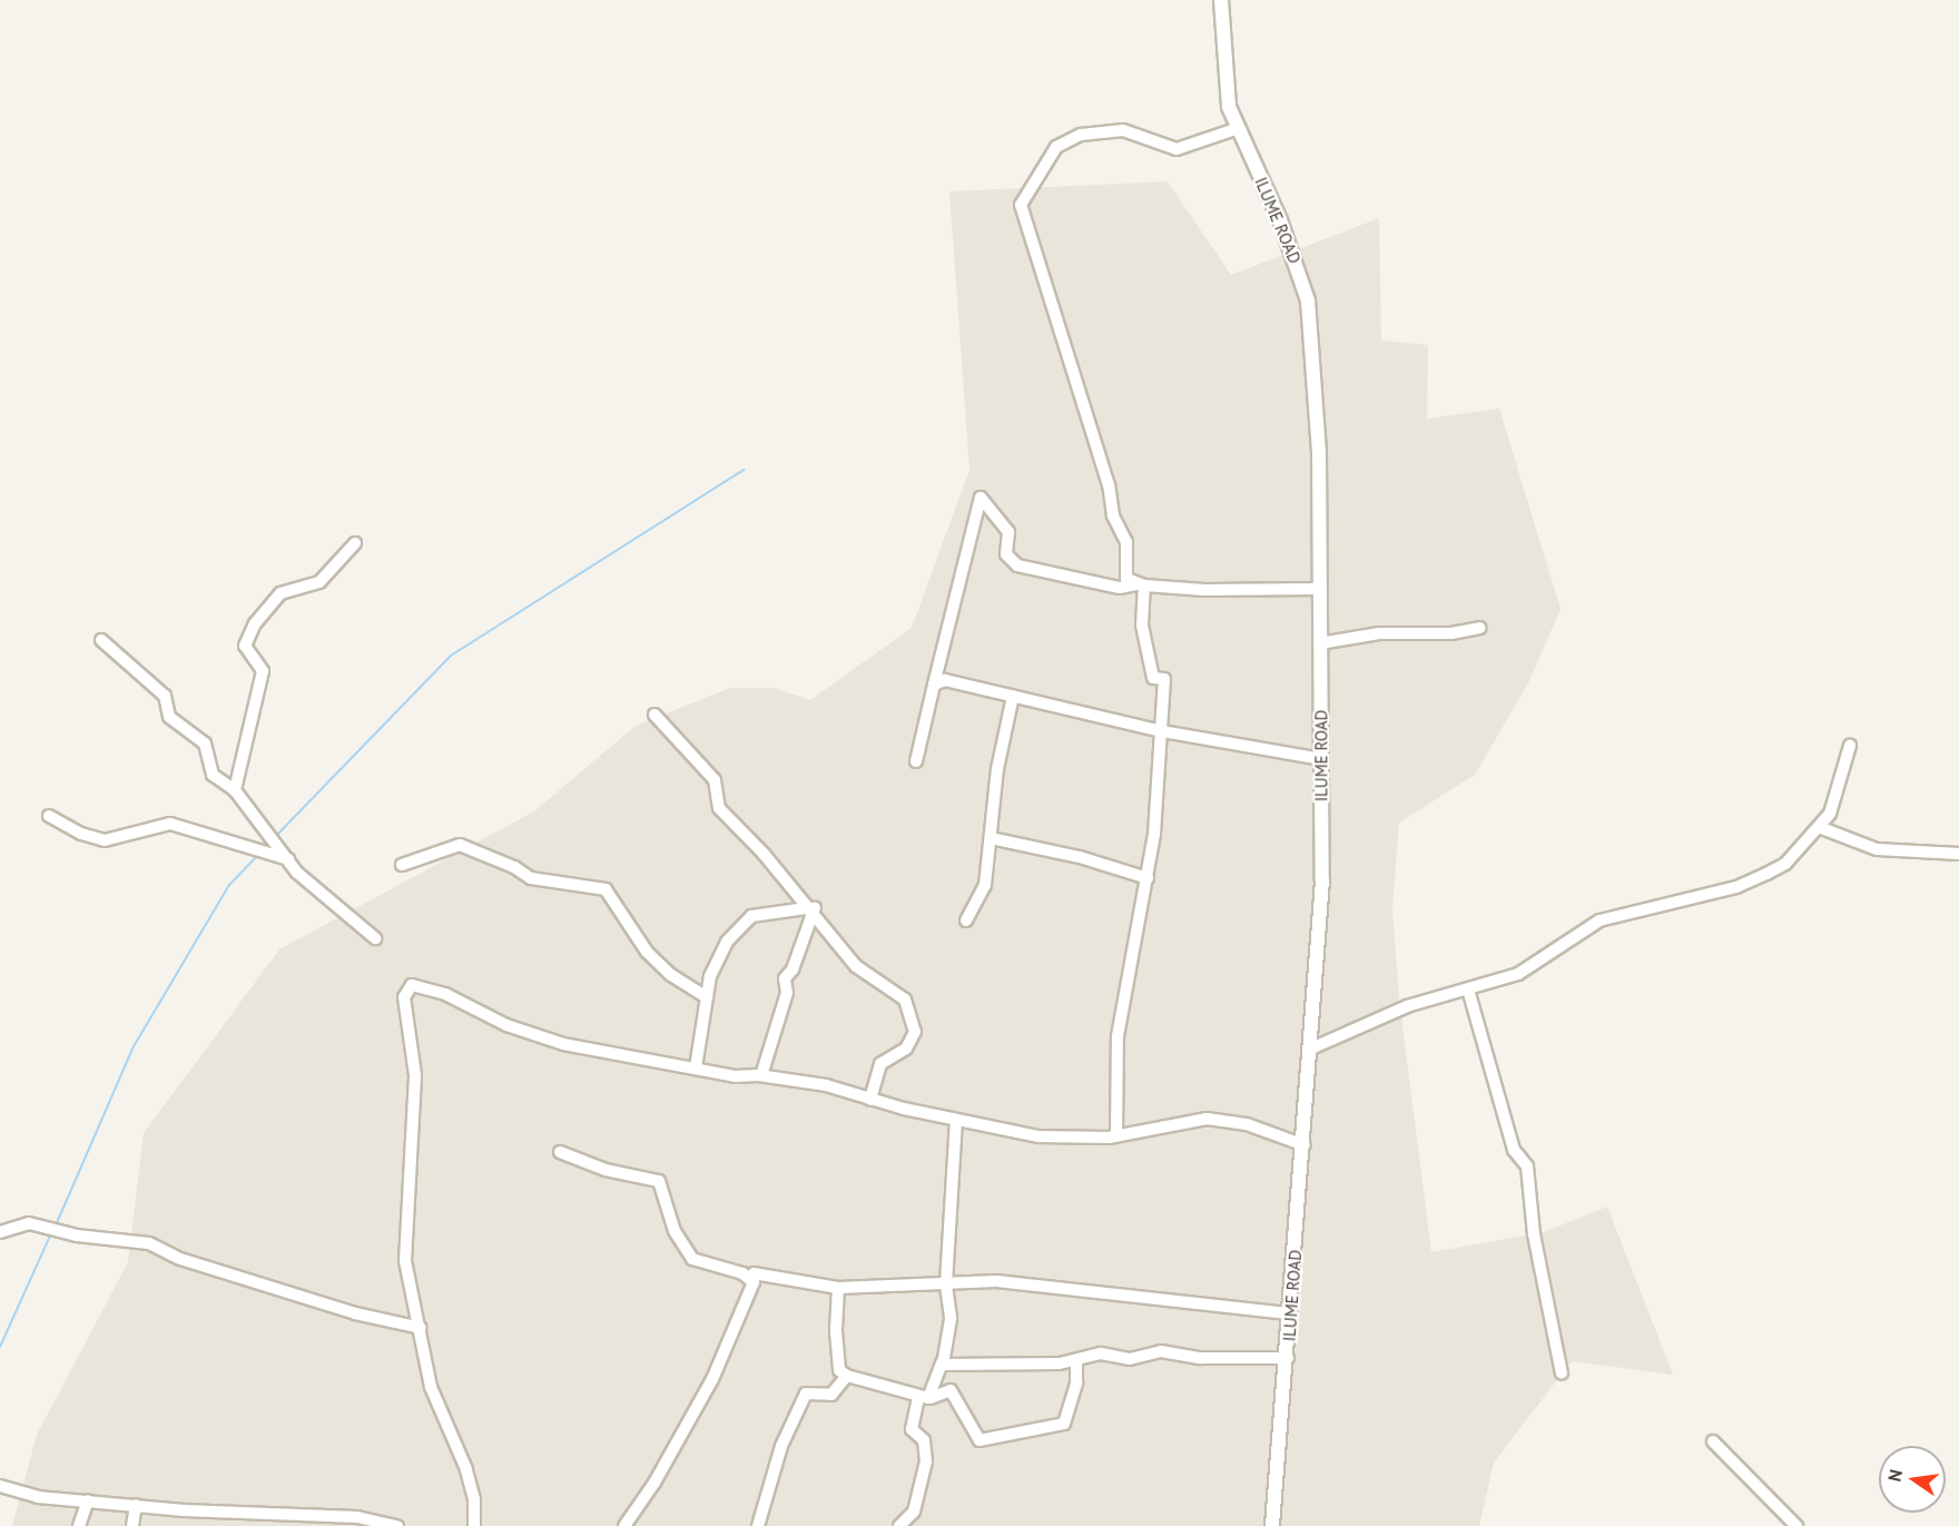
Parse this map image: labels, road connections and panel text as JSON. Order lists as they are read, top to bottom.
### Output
{
  "streets": {
    "street": ["ILUME ROAD"]
  },
  "north": "left"
}
